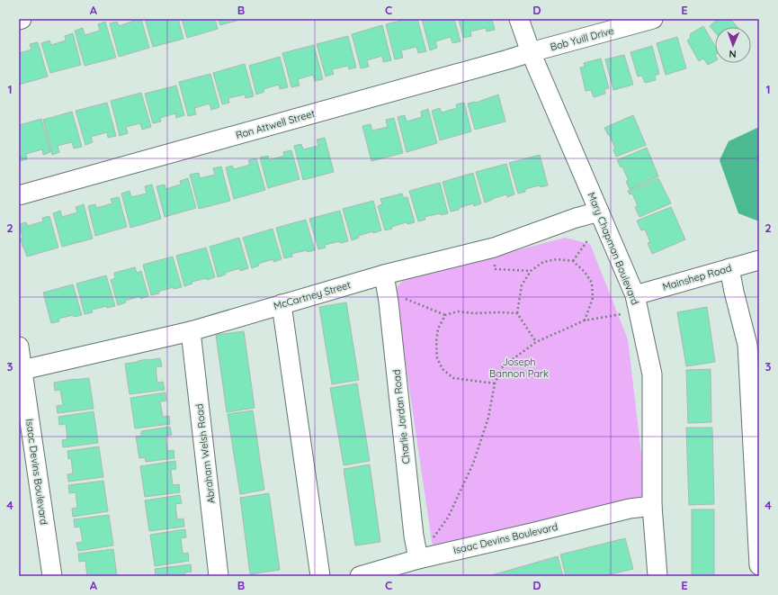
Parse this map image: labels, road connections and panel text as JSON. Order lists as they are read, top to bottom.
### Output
{
  "streets": {
    "street": [
      "Bob Yuill Drive",
      "Ron Attwell Street",
      "Mary Chapman Boulevard",
      "Mainshep Road",
      "McCartney Street",
      "Charlie Jordan Road",
      "Abraham Welsh Road",
      "Isaac Devins Boulevard"
    ]
  },
  "crossings": [
    ["Bob Yuill Drive", "Ron Attwell Street"],
    ["Bob Yuill Drive", "Mary Chapman Boulevard"],
    ["Ron Attwell Street", "Mary Chapman Boulevard"],
    ["Mary Chapman Boulevard", "Mainshep Road"],
    ["Mary Chapman Boulevard", "McCartney Street"],
    ["Mary Chapman Boulevard", "Isaac Devins Boulevard"],
    ["McCartney Street", "Charlie Jordan Road"],
    ["McCartney Street", "Abraham Welsh Road"],
    ["McCartney Street", "Isaac Devins Boulevard"],
    ["Charlie Jordan Road", "Isaac Devins Boulevard"]
  ],
  "parks": ["Joseph Bannon Park"],
  "north": "bottom",
  "grid": {
    "columns": [
      "A",
      "B",
      "C",
      "D",
      "E"
    ],
    "rows": [
      "1",
      "2",
      "3",
      "4"
    ]
  }
}
